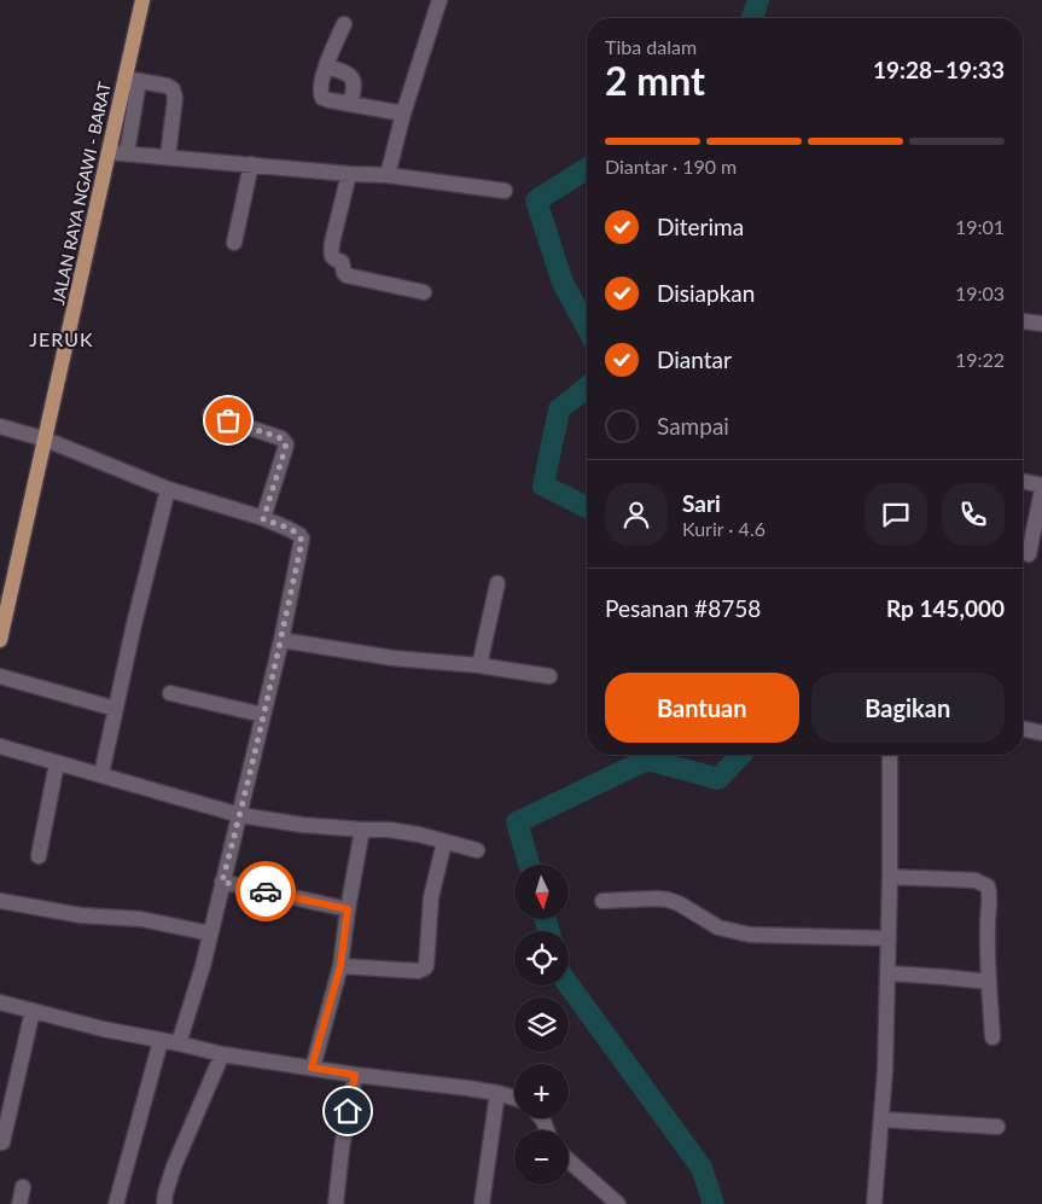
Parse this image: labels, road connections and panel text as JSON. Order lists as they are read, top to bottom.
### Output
{
  "streets": {
    "main road": ["JALAN RAYA NGAWI - BARAT"]
  },
  "districts": ["JERUK"],
  "north": "bottom",
  "page": {
    "heading": ["2 mnt", "Tiba dalam", "19:28–19:33"],
    "panel": [
      "Sari",
      "Kurir · 4.6",
      "Pesanan #8758",
      "Rp 145,000"
    ],
    "bar": "Diantar · 190 m",
    "list": [
      ["Diterima", "19:01"],
      ["Disiapkan", "19:03"],
      ["Diantar", "19:22"],
      "Sampai"
    ],
    "buttons": ["Bantuan", "Bagikan"],
    "map_buttons": ["+", "−"]
  }
}
